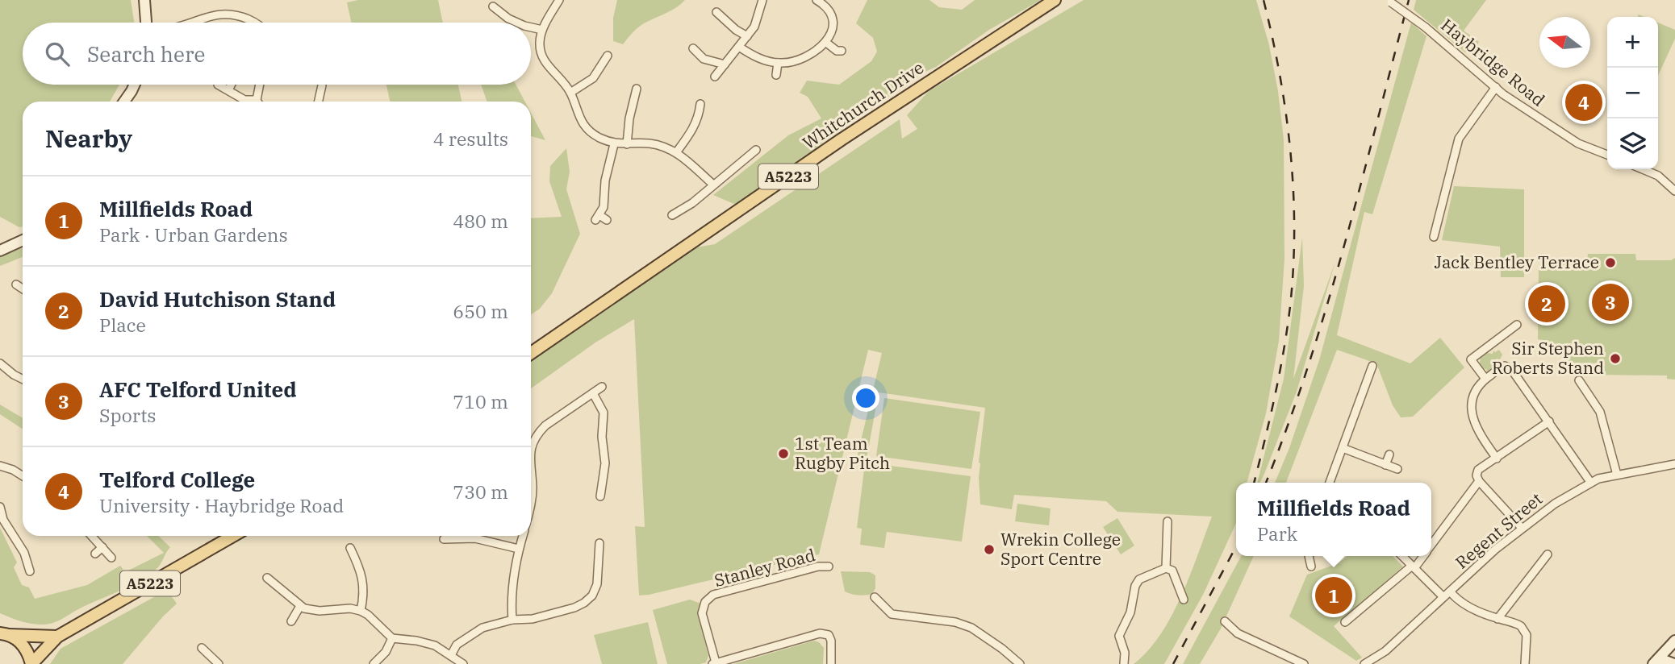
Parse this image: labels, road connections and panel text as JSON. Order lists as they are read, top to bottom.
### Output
{
  "streets": {
    "main road": ["Whitchurch Drive", "A5223"],
    "street": ["Haybridge Road", "Regent Street", "Stanley Road"]
  },
  "places": [
    "Jack Bentley Terrace",
    "Sir Stephen Roberts Stand",
    "1st Team Rugby Pitch",
    "Wrekin College Sport Centre"
  ],
  "north": "left",
  "page": {
    "map_buttons": ["+", "−"],
    "search": "Search here",
    "pins": [
      "4",
      "3",
      "2",
      "1"
    ],
    "heading": ["Nearby", "4 results"],
    "list": [
      {
        "mark": "1",
        "name": "Millfields Road",
        "note": "Park · Urban Gardens",
        "value": "480 m"
      },
      {
        "mark": "2",
        "name": "David Hutchison Stand",
        "note": "Place",
        "value": "650 m"
      },
      {
        "mark": "3",
        "name": "AFC Telford United",
        "note": "Sports",
        "value": "710 m"
      },
      {
        "mark": "4",
        "name": "Telford College",
        "note": "University · Haybridge Road",
        "value": "730 m"
      }
    ],
    "popup": ["Millfields Road", "Park"]
  }
}
